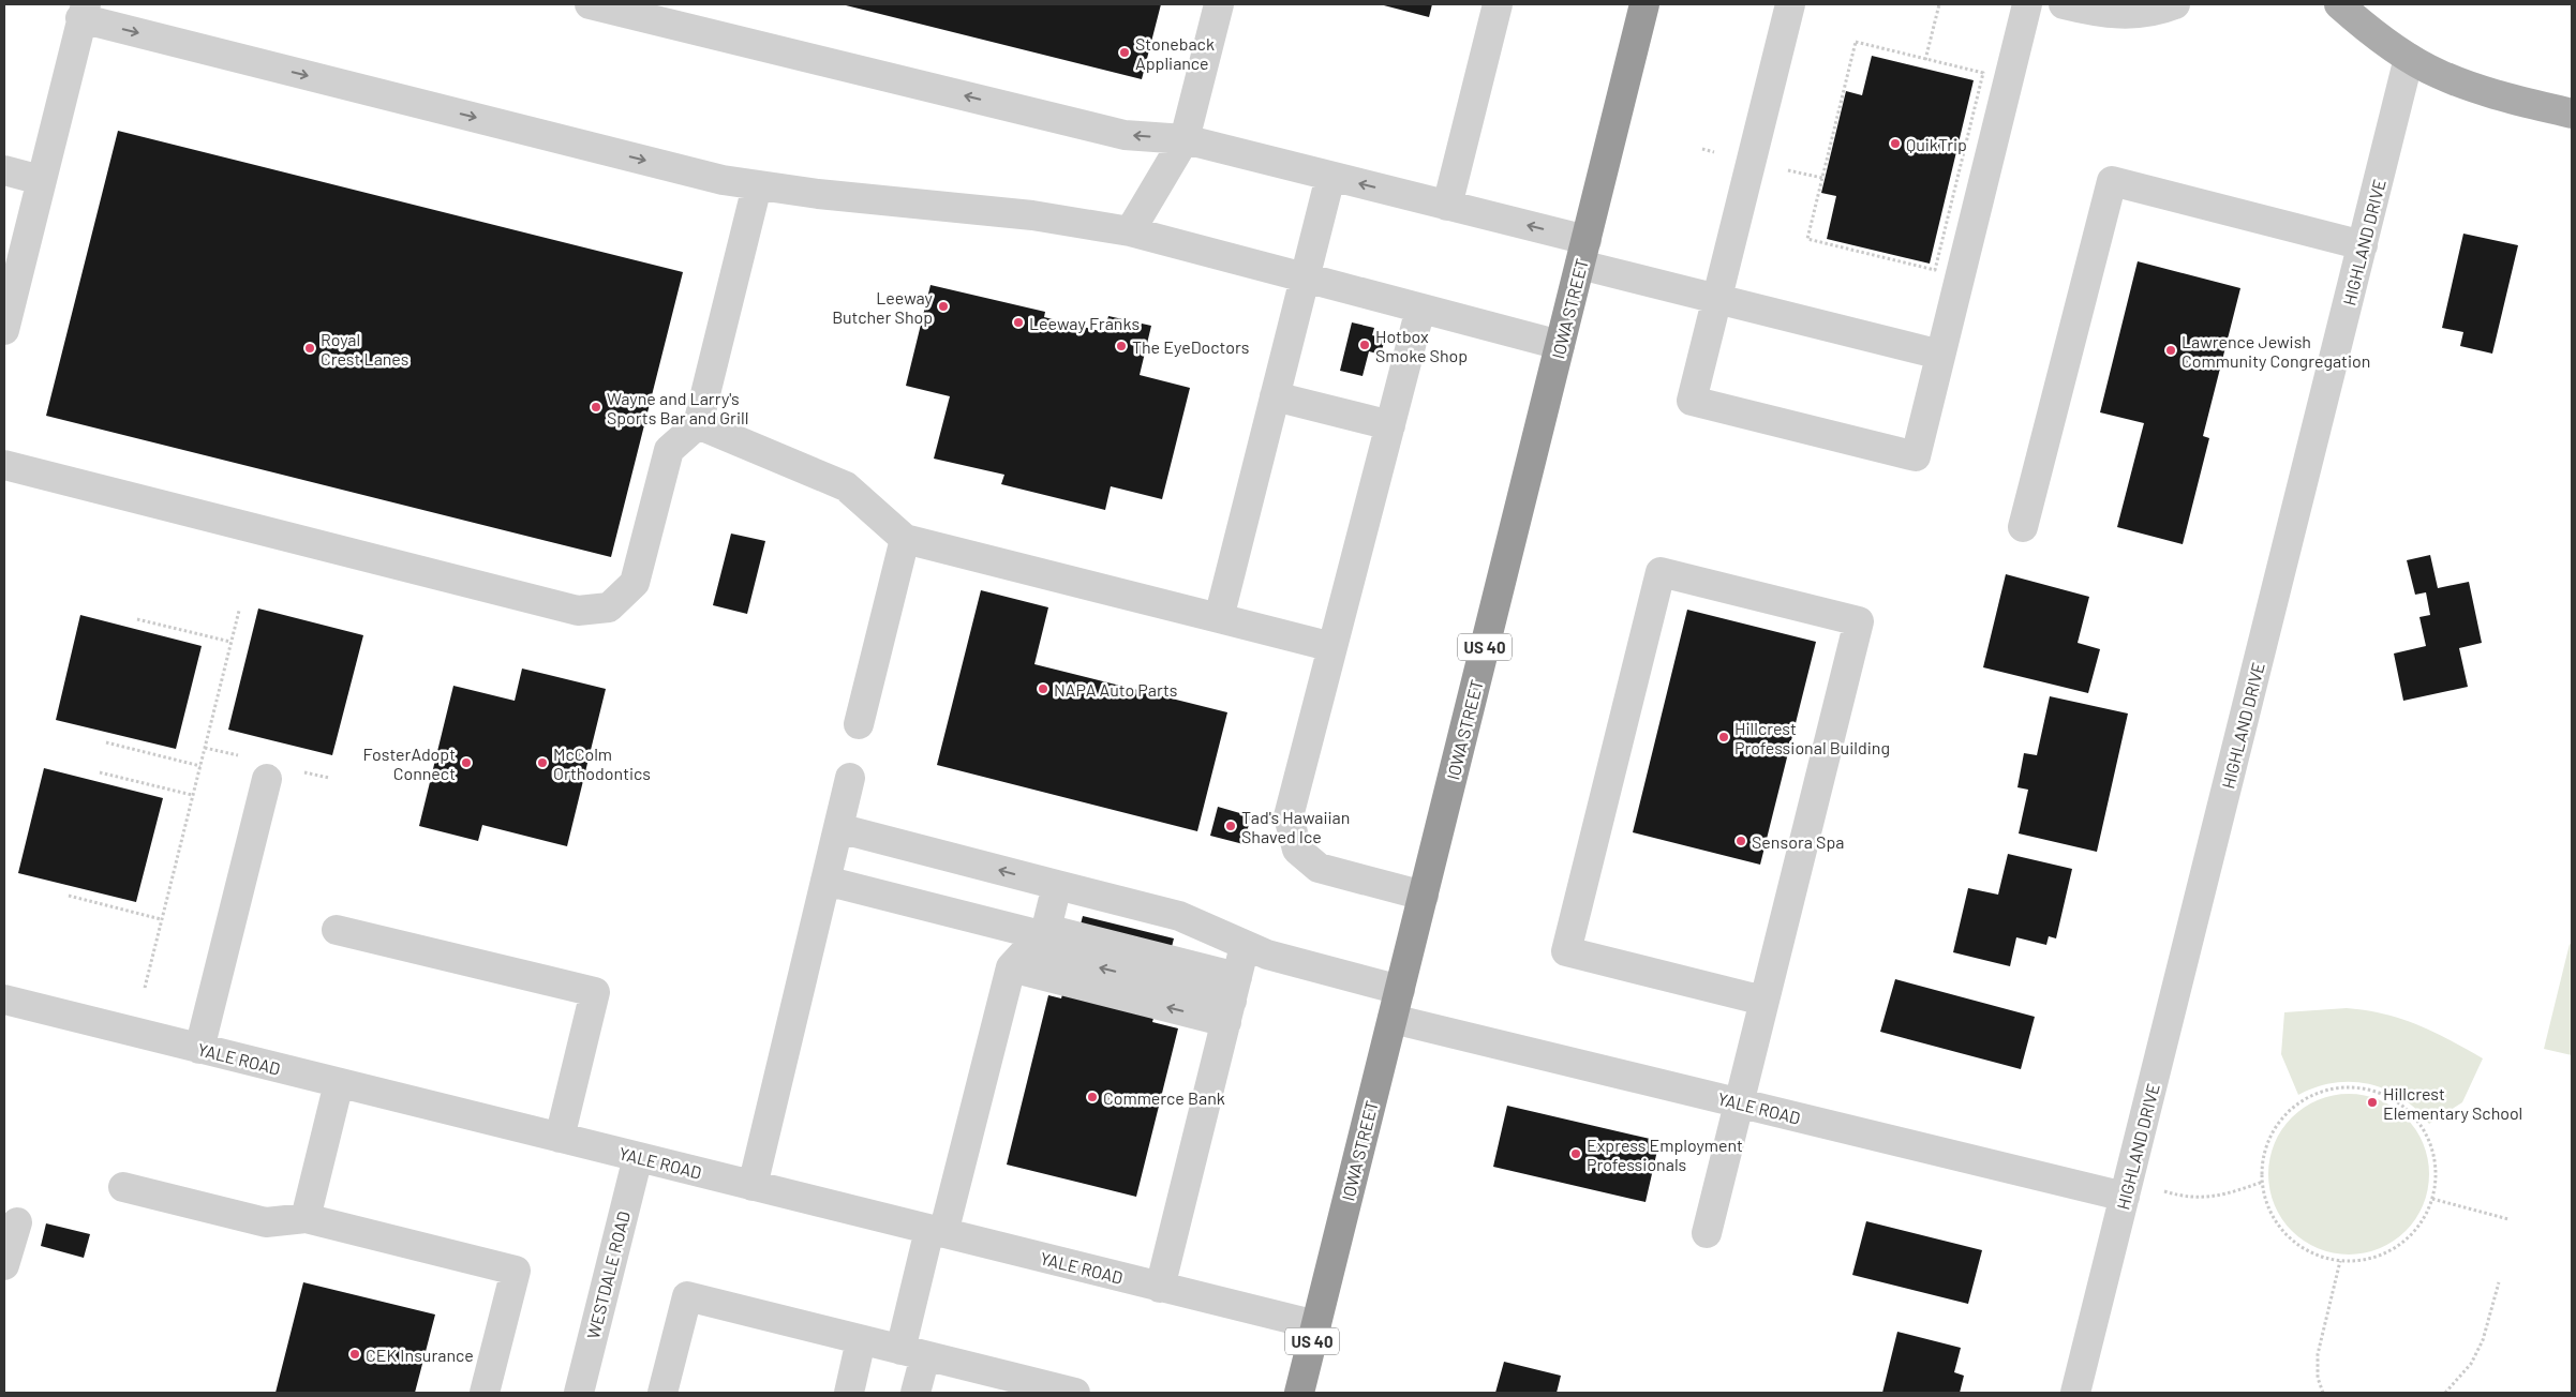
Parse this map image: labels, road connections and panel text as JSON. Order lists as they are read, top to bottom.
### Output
{
  "streets": {
    "highway": ["IOWA STREET", "US 40"],
    "street": ["HIGHLAND DRIVE", "YALE ROAD", "WESTDALE ROAD"]
  },
  "crossings": [
    ["HIGHLAND DRIVE", "YALE ROAD"],
    ["IOWA STREET", "YALE ROAD"],
    ["YALE ROAD", "WESTDALE ROAD"]
  ],
  "places": [
    "Stoneback Appliance",
    "QuikTrip",
    "Leeway Butcher Shop",
    "Leeway Franks",
    "Hotbox Smoke Shop",
    "The EyeDoctors",
    "Royal Crest Lanes",
    "Lawrence Jewish Community Congregation",
    "Wayne and Larry's Sports Bar and Grill",
    "NAPA Auto Parts",
    "Hillcrest Professional Building",
    "FosterAdopt Connect",
    "McColm Orthodontics",
    "Tad's Hawaiian Shaved Ice",
    "Sensora Spa",
    "Commerce Bank",
    "Hillcrest Elementary School",
    "Express Employment Professionals",
    "CEK Insurance"
  ]
}
